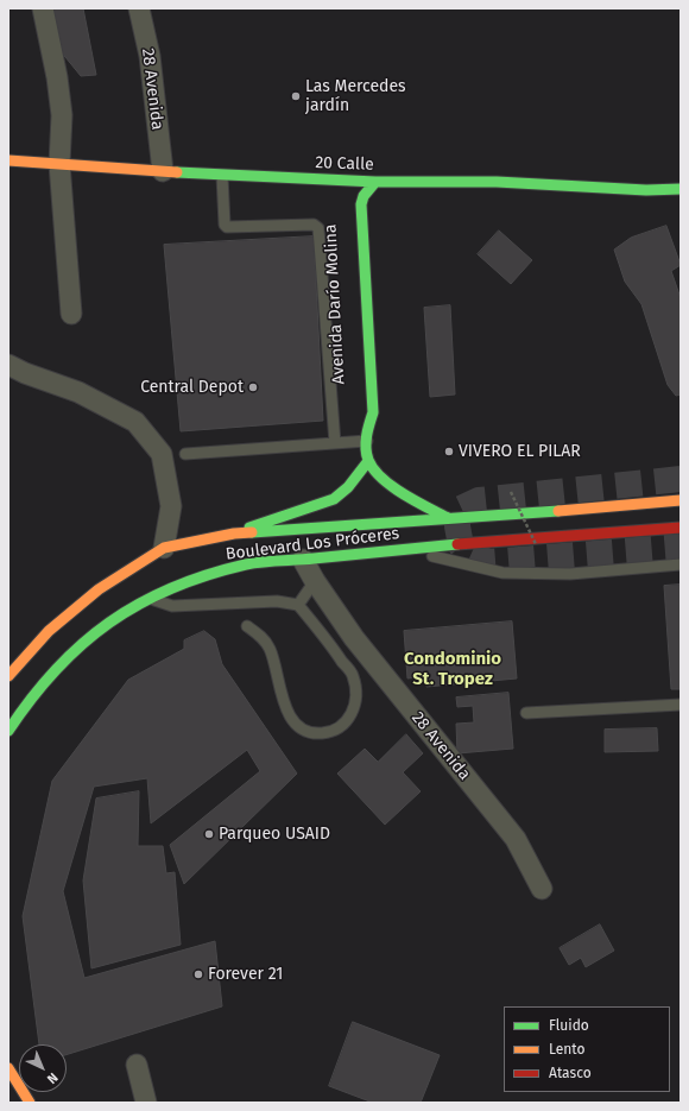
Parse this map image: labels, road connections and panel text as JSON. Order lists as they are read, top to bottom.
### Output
{
  "streets": {
    "main road": ["20 Calle", "Avenida Darío Molina", "Boulevard Los Próceres"],
    "street": ["28 Avenida"]
  },
  "crossings": [
    ["28 Avenida", "20 Calle"],
    ["28 Avenida", "Boulevard Los Próceres"],
    ["20 Calle", "Avenida Darío Molina"]
  ],
  "districts": ["Condominio St. Tropez"],
  "places": [
    "Las Mercedes jardín",
    "Central Depot",
    "VIVERO EL PILAR",
    "Parqueo USAID",
    "Forever 21"
  ],
  "legend": ["Fluido", "Lento", "Atasco"],
  "north": "bottom right"
}
